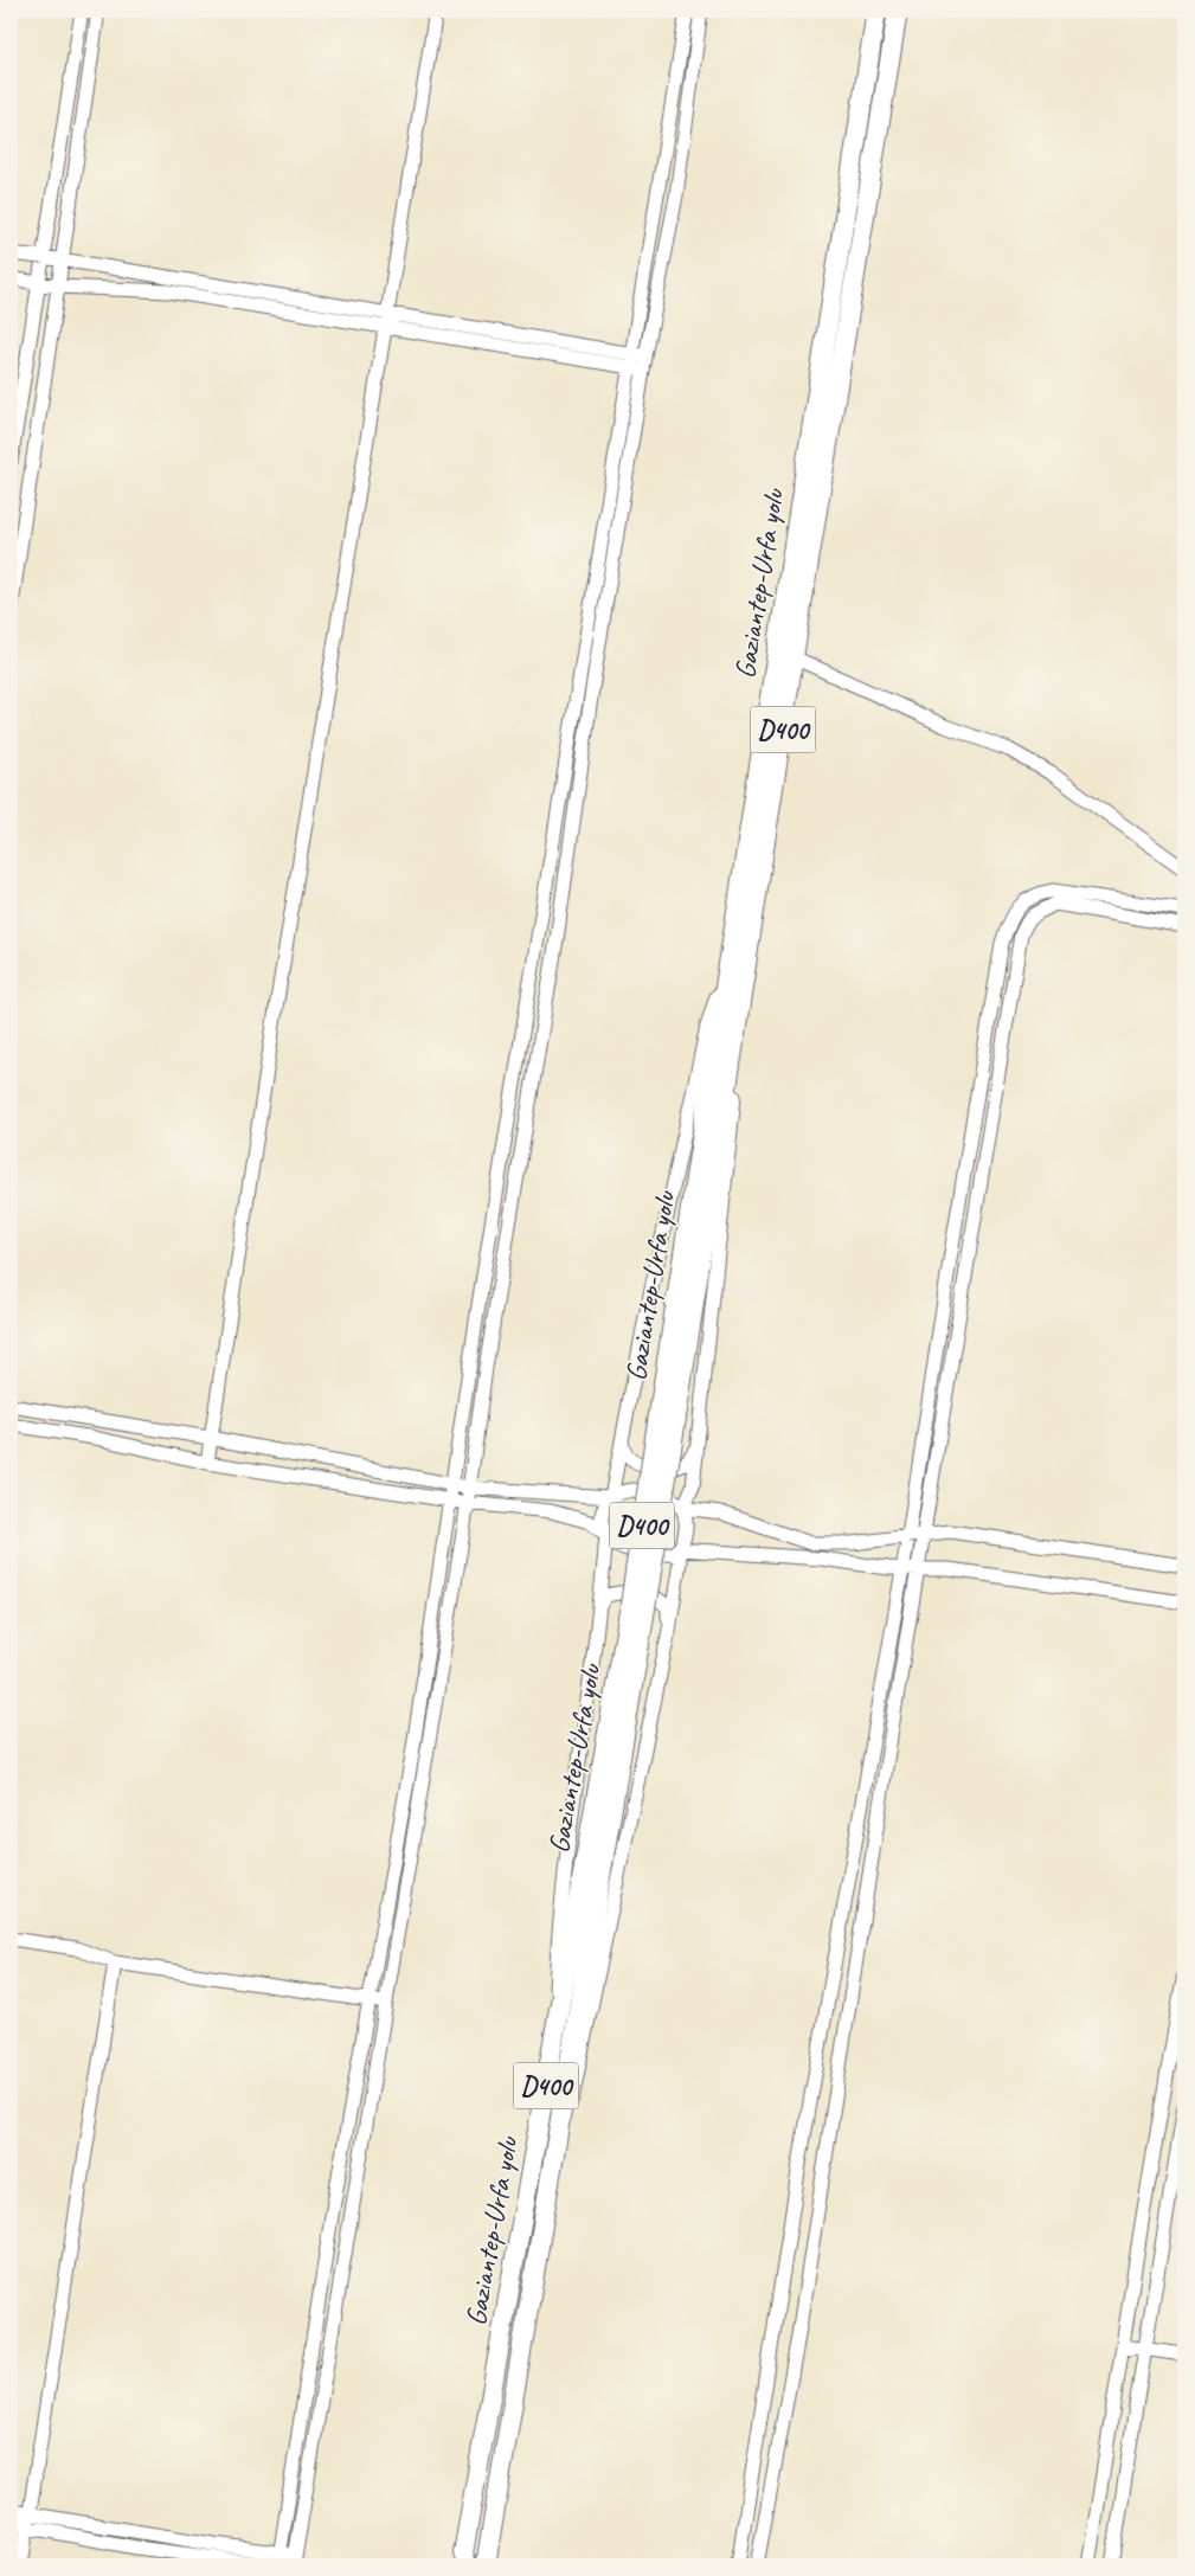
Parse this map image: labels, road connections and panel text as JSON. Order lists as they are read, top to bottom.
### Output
{
  "streets": {
    "highway": ["Gaziantep-Urfa yolu", "D400"]
  }
}
